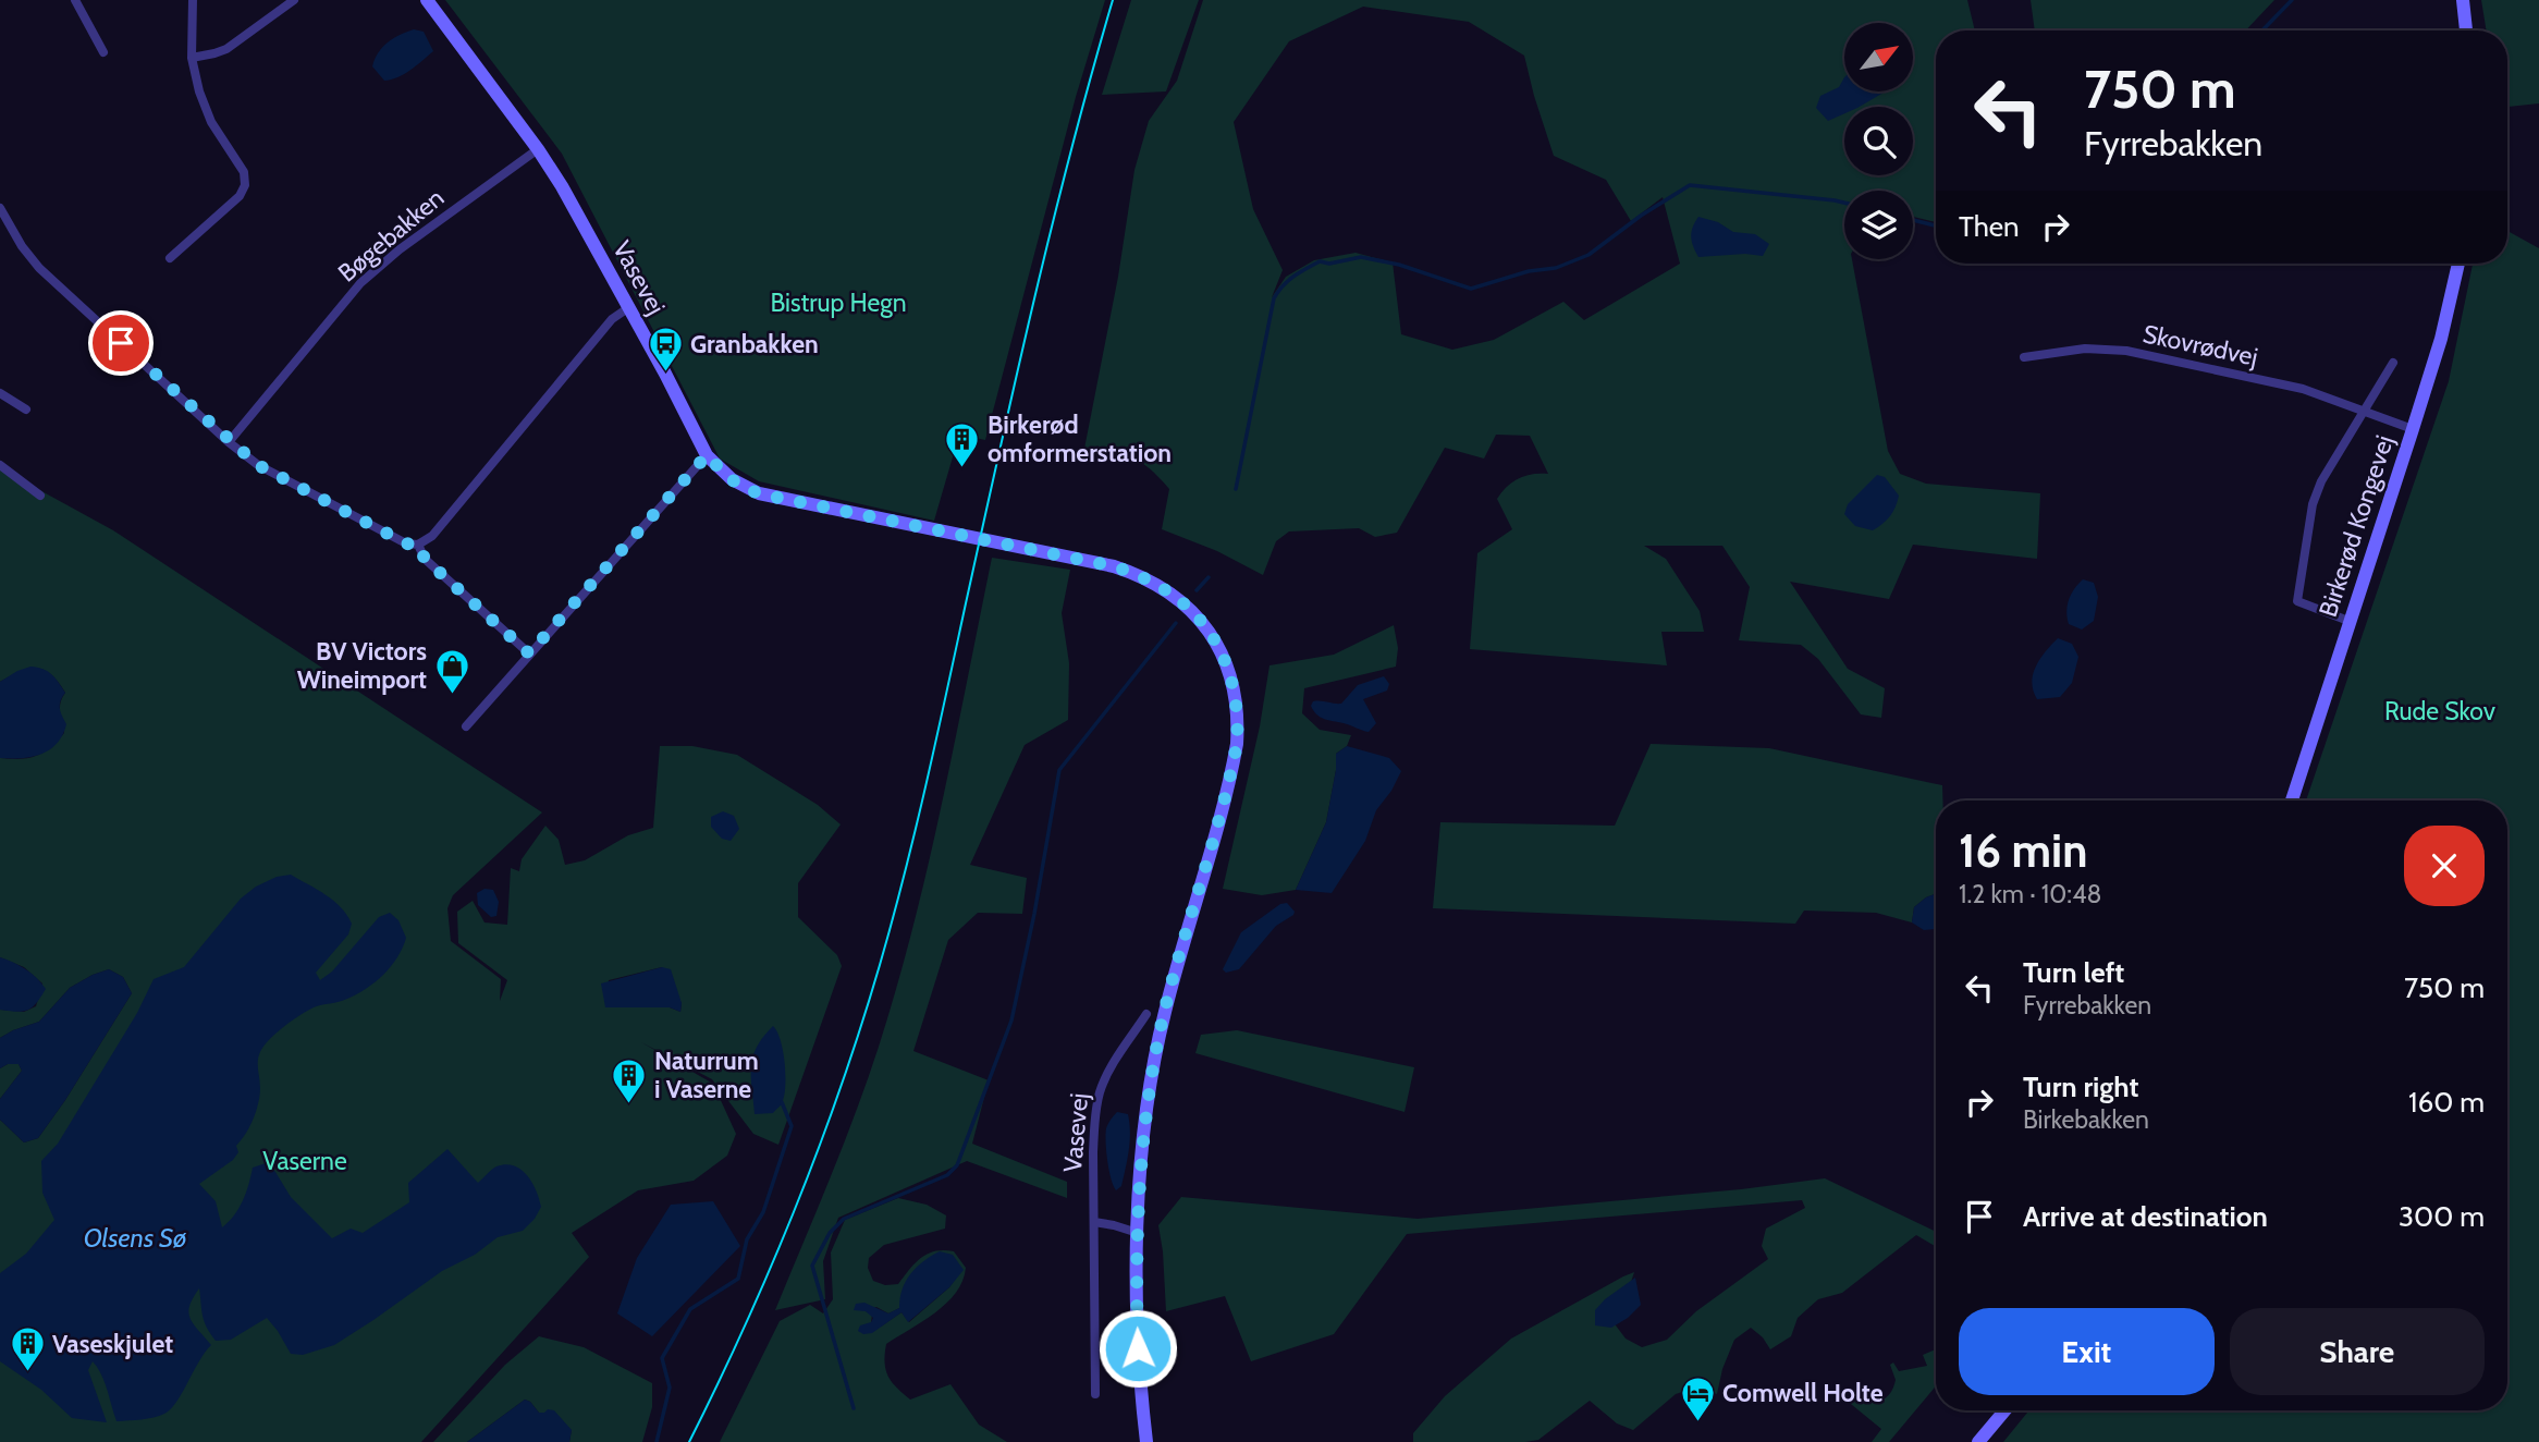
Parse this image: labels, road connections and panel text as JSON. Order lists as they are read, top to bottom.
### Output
{
  "streets": {
    "street": [
      "Bøgebakken",
      "Vasevej",
      "Skovrødvej",
      "Birkerød Kongevej"
    ]
  },
  "crossings": [
    ["Bøgebakken", "Vasevej"],
    ["Skovrødvej", "Birkerød Kongevej"]
  ],
  "water": ["Olsens Sø"],
  "parks": ["Bistrup Hegn", "Rude Skov", "Vaserne"],
  "places": {
    "bus stop": ["Granbakken"],
    "building": ["Birkerød omformerstation", "Naturrum i Vaserne", "Vaseskjulet"],
    "shop": ["BV Victors Wineimport"],
    "hotel": ["Comwell Holte"]
  },
  "north": "top right",
  "page": {
    "turn": ["750 m", "Fyrrebakken"],
    "then": "Then",
    "heading": ["16 min", "1.2 km · 10:48"],
    "list": [
      {
        "name": "Turn left",
        "note": "Fyrrebakken",
        "value": "750 m"
      },
      {
        "name": "Turn right",
        "note": "Birkebakken",
        "value": "160 m"
      },
      {
        "name": "Arrive at destination",
        "value": "300 m"
      }
    ],
    "buttons": ["Exit", "Share"]
  }
}
